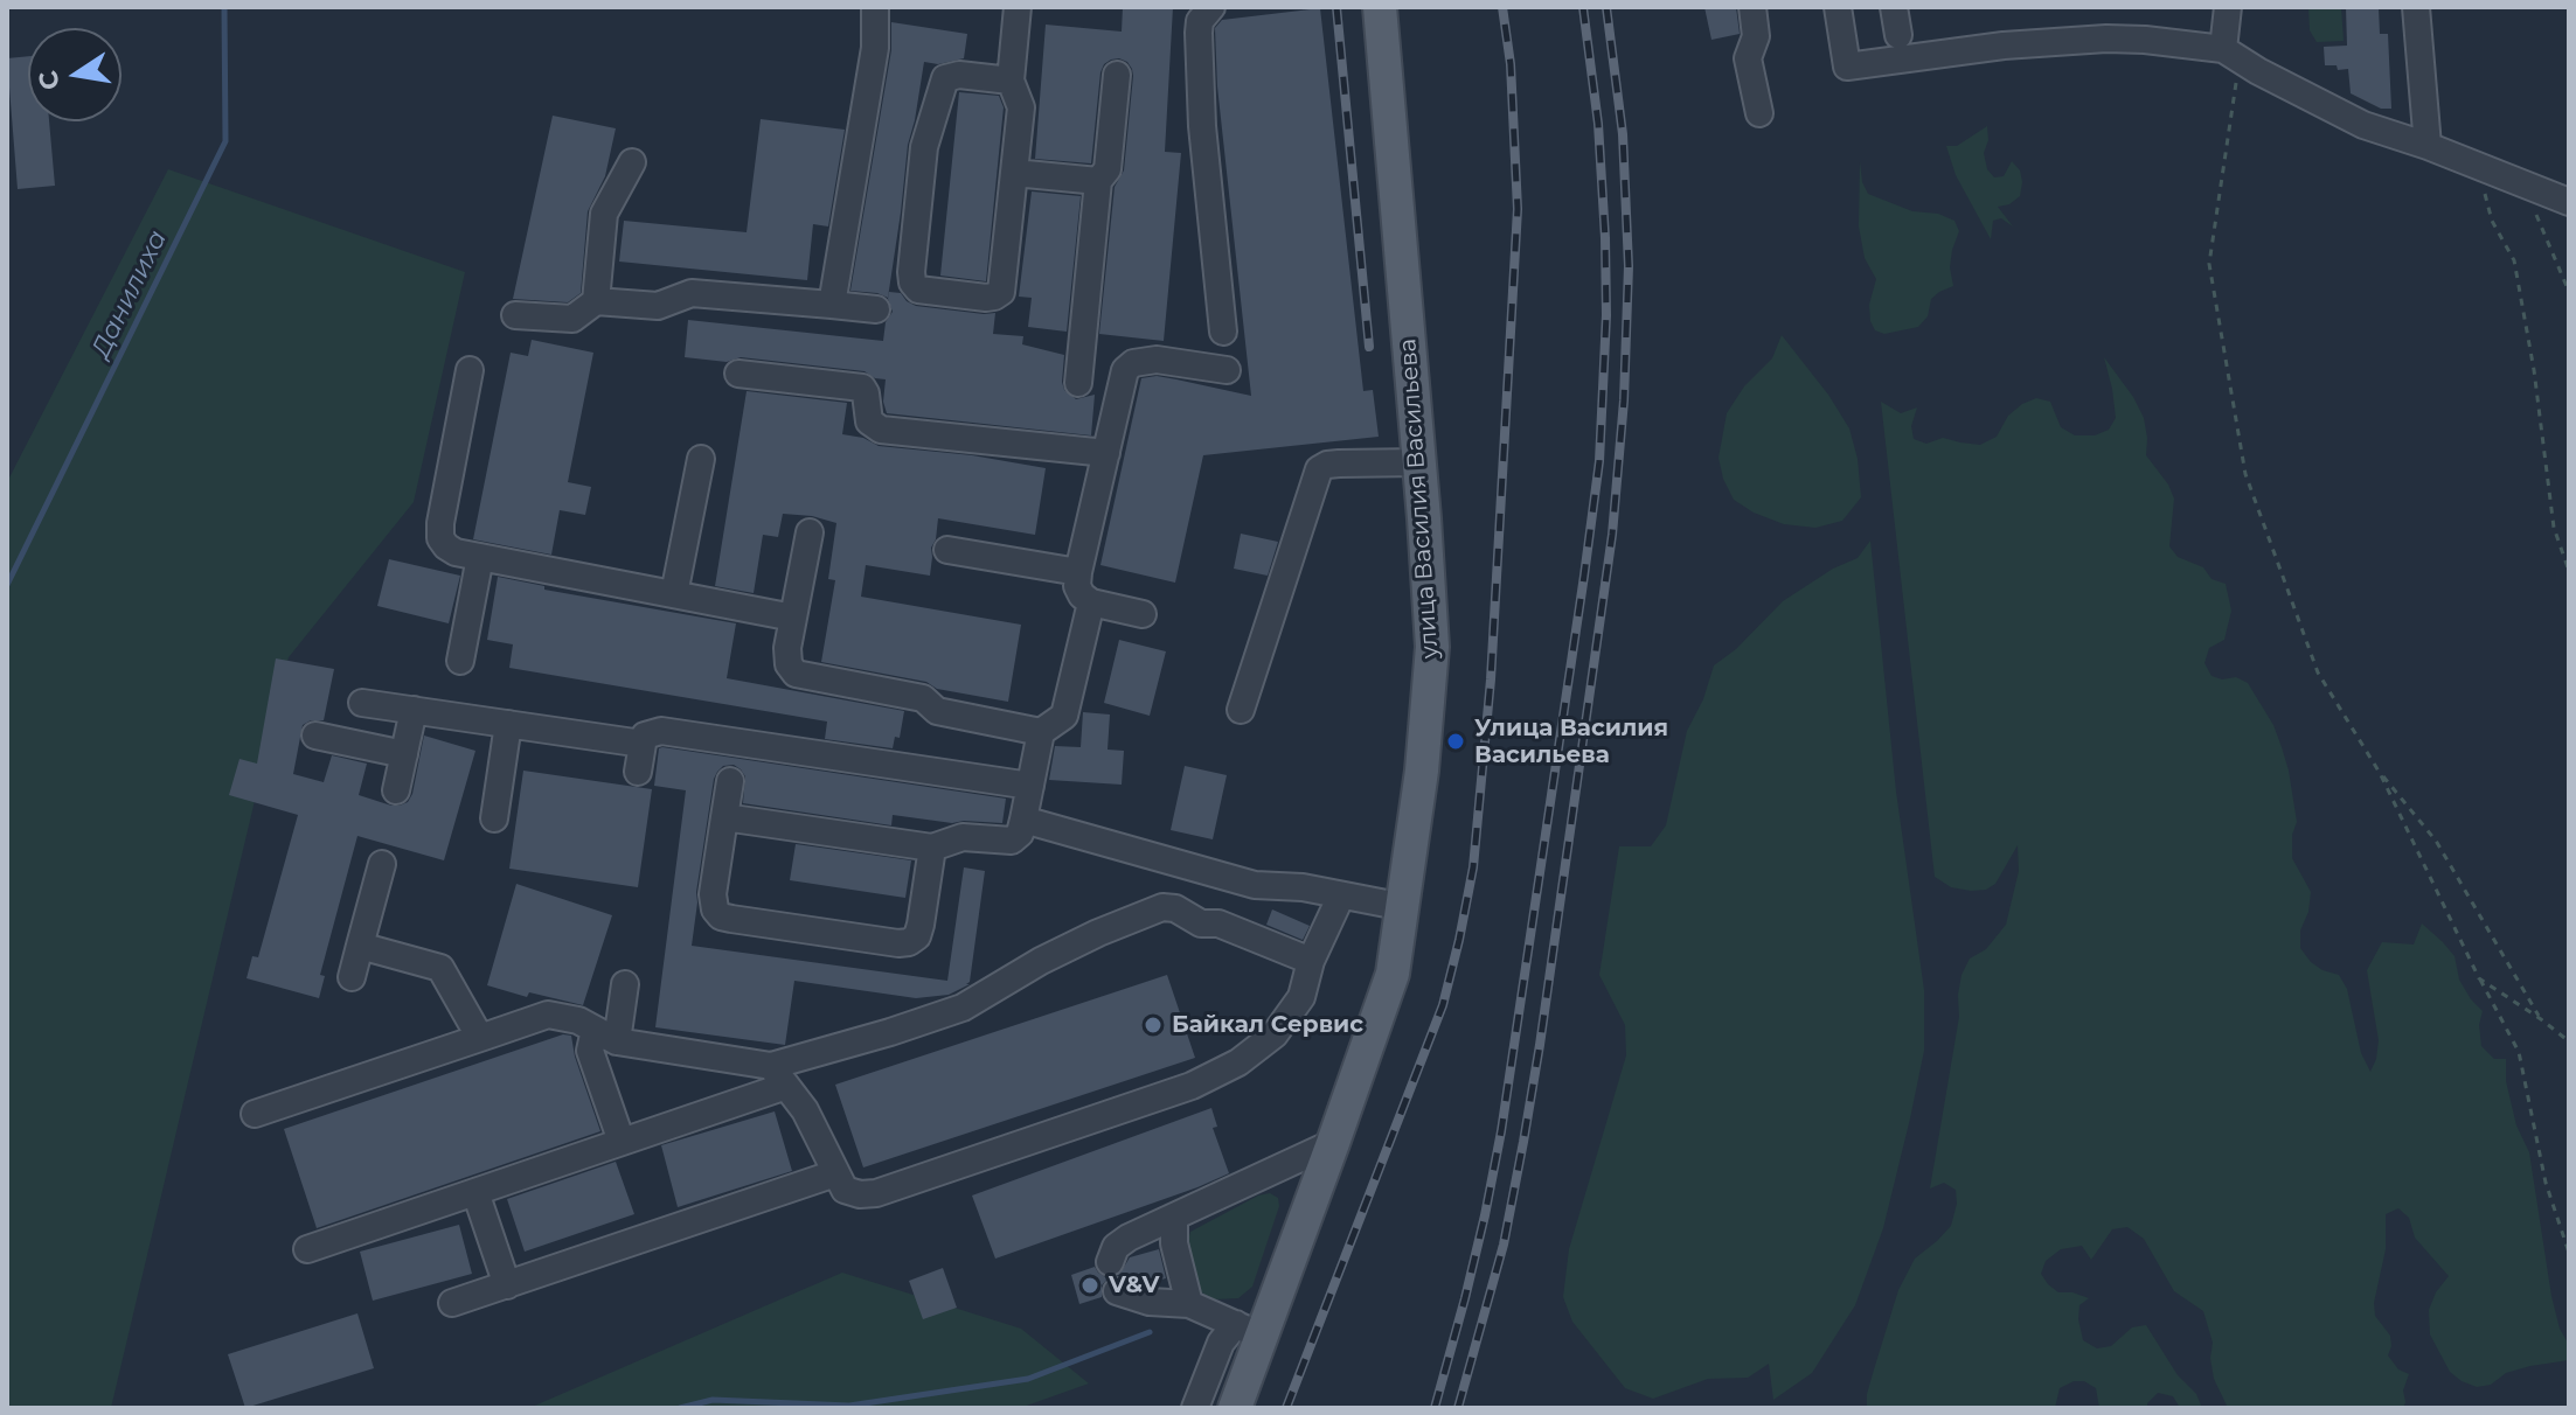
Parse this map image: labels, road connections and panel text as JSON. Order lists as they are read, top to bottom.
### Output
{
  "streets": {
    "main road": ["улица Василия Васильева"]
  },
  "water": ["Данилиха"],
  "places": ["Улица Василия Васильева", "Байкал Сервис", "V&V"],
  "north": "left"
}
